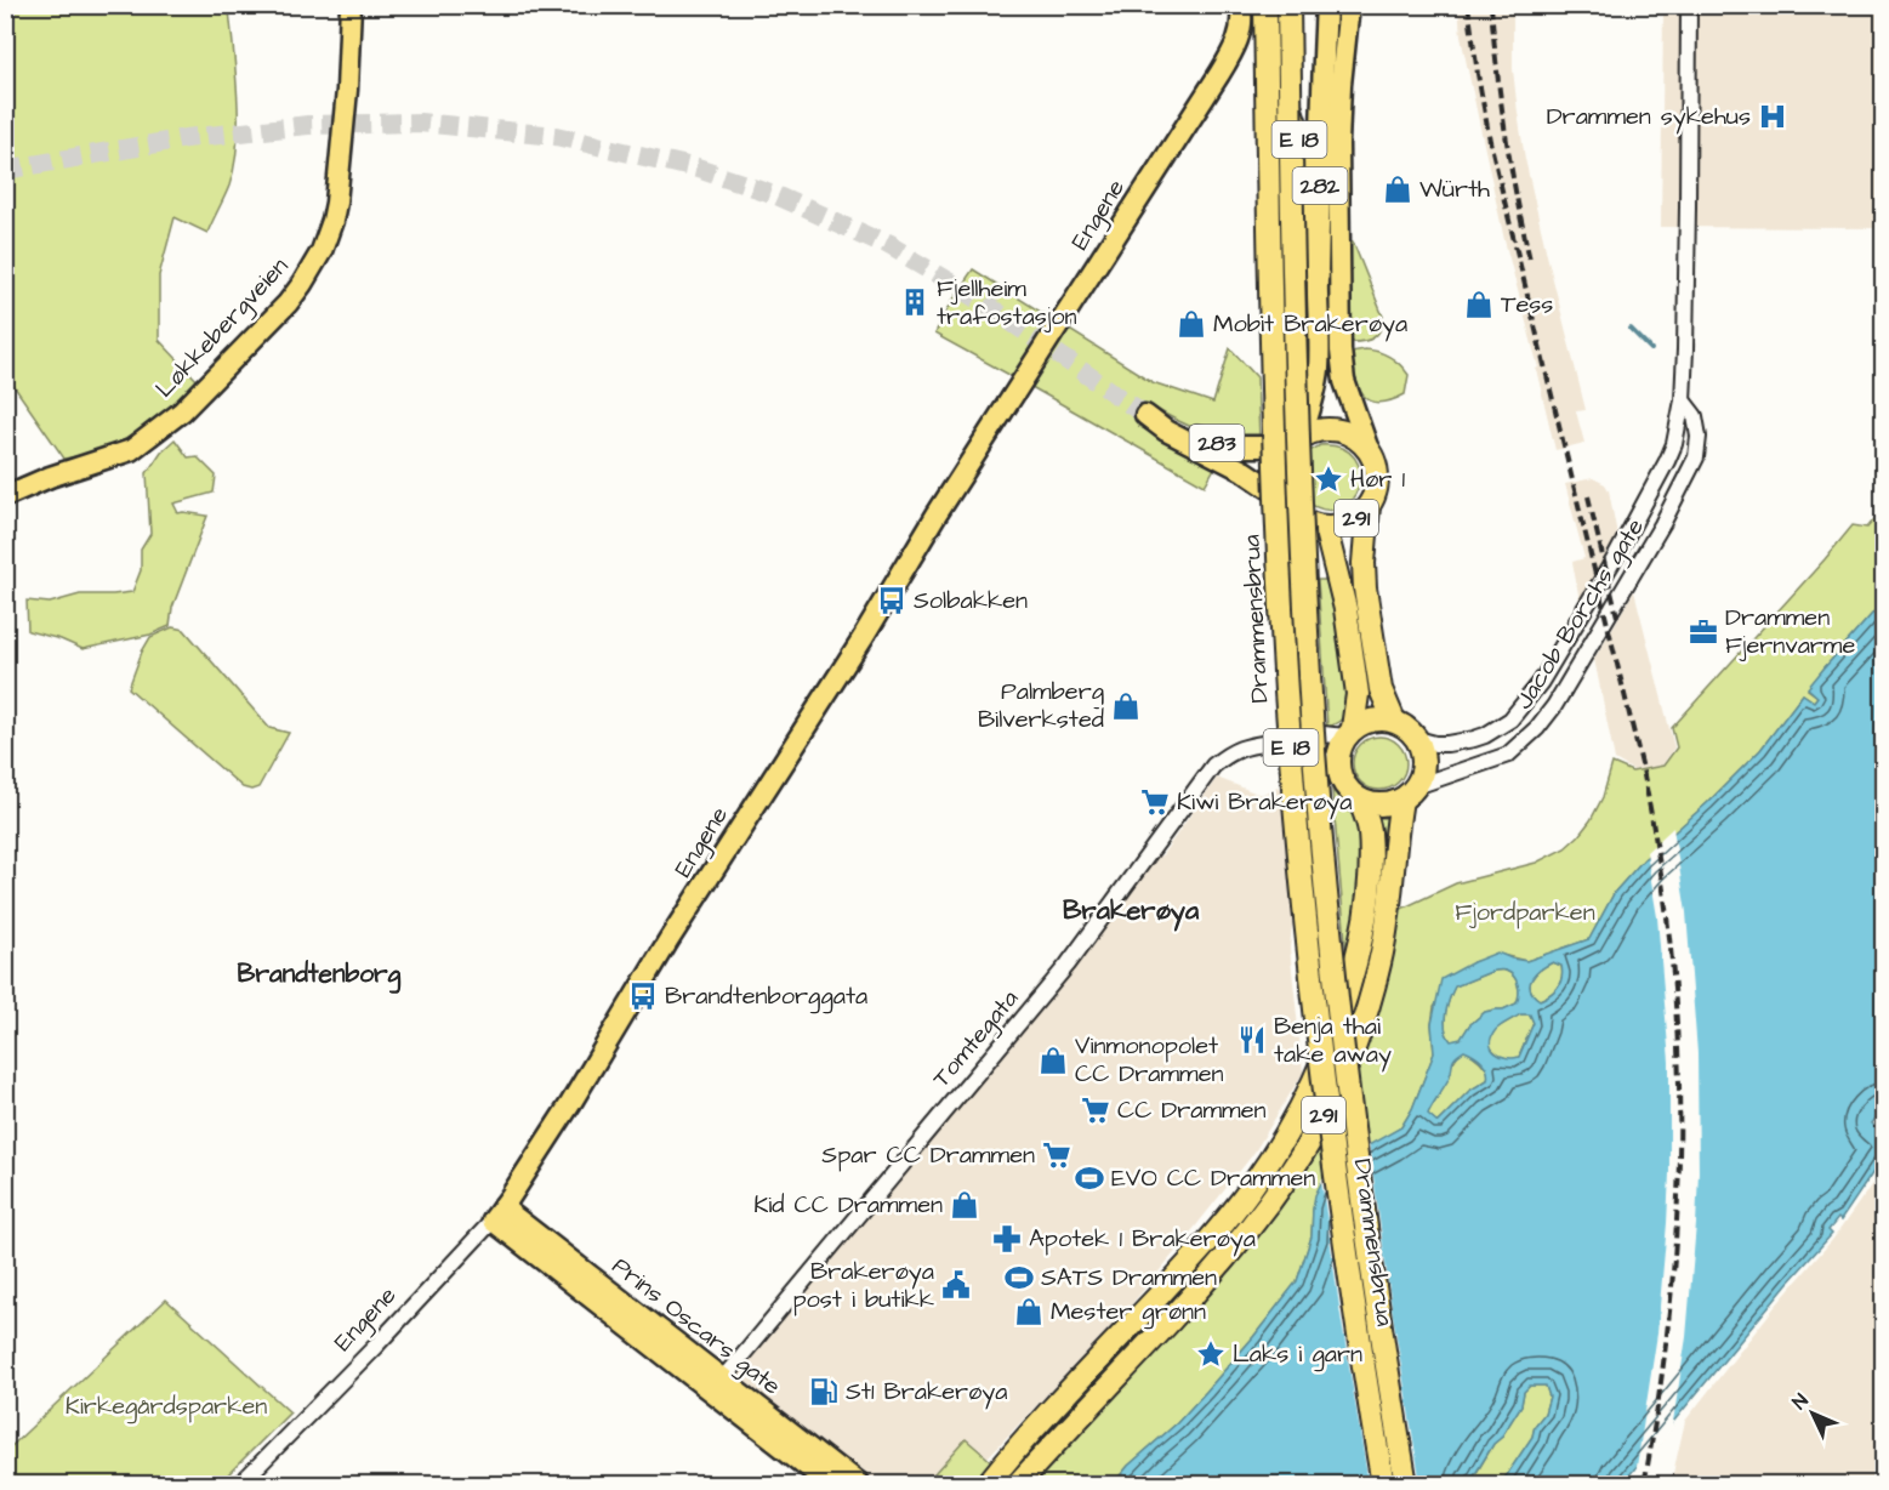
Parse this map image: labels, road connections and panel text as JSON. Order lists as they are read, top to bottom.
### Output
{
  "streets": {
    "highway": ["E 18", "291", "Drammensbrua"],
    "main road": [
      "282",
      "Engene",
      "Løkkebergveien",
      "283",
      "Prins Oscars gate"
    ],
    "street": ["Jacob Borchs gate", "Tomtegata"]
  },
  "crossings": [
    ["E 18", "282"],
    ["E 18", "283"],
    ["E 18", "291"],
    ["E 18", "Drammensbrua"],
    ["Engene", "Prins Oscars gate"],
    ["283", "291"],
    ["291", "Jacob Borchs gate"],
    ["291", "Tomtegata"],
    ["Jacob Borchs gate", "Tomtegata"],
    ["Tomtegata", "Prins Oscars gate"]
  ],
  "districts": ["Brakerøya", "Brandtenborg"],
  "parks": ["Fjordparken", "Kirkegårdsparken"],
  "places": {
    "hospital": ["Drammen sykehus"],
    "shop": [
      "Würth",
      "Tess",
      "Mobit Brakerøya",
      "Palmberg Bilverksted",
      "Vinmonopolet CC Drammen",
      "Kid CC Drammen",
      "Mester grønn"
    ],
    "building": ["Fjellheim trafostasjon"],
    "place": ["Hør 1", "Laks i garn"],
    "bus stop": ["Solbakken", "Brandtenborggata"],
    "office": ["Drammen Fjernvarme"],
    "supermarket": ["Kiwi Brakerøya", "CC Drammen", "Spar CC Drammen"],
    "restaurant": ["Benja thai take away"],
    "sports": ["EVO CC Drammen", "SATS Drammen"],
    "pharmacy": ["Apotek 1 Brakerøya"],
    "public building": ["Brakerøya post i butikk"],
    "fuel station": ["St1 Brakerøya"]
  },
  "north": "top left"
}
